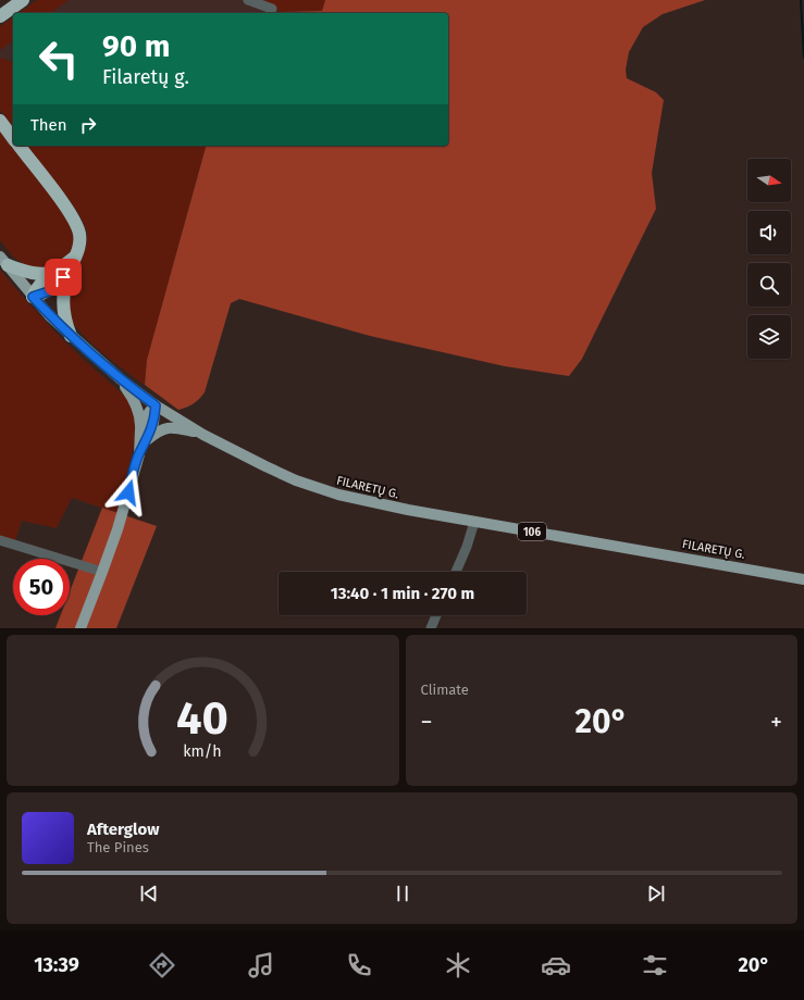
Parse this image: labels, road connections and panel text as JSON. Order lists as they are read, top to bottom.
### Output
{
  "streets": {
    "main road": ["FILARETŲ G.", "106"]
  },
  "north": "right",
  "page": {
    "turn": ["90 m", "Filaretų g."],
    "then": "Then",
    "limit": "50",
    "trip": "13:40 · 1 min · 270 m",
    "tile": "Climate",
    "heat": ["−", "20°", "+"],
    "song": ["Afterglow", "The Pines"],
    "tabs": ["13:39", "20°"],
    "gauge": ["40", "km/h"]
  }
}
